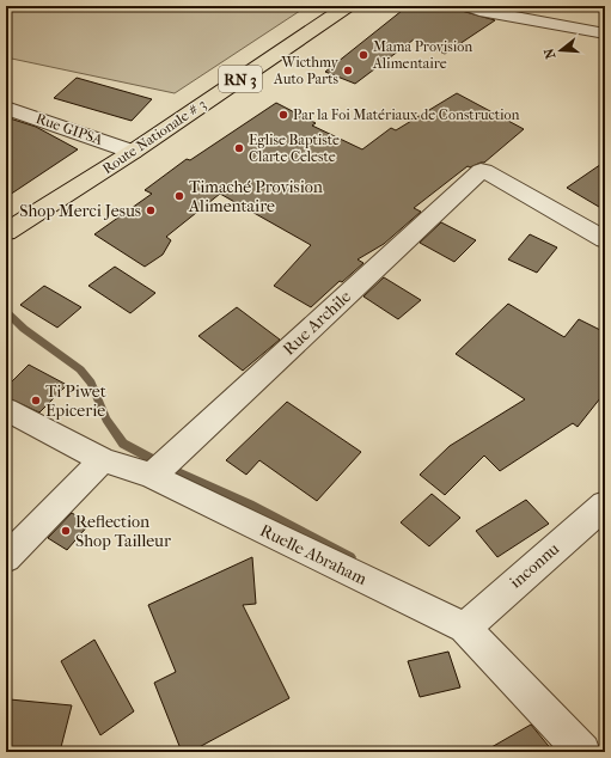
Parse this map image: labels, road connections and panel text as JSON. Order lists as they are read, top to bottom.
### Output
{
  "streets": {
    "main road": ["RN 3", "Route Nationale # 3"],
    "street": [
      "Rue GIPSA",
      "Rue Archile",
      "Ruelle Abraham",
      "inconnu"
    ]
  },
  "crossings": [
    ["Rue GIPSA", "Route Nationale # 3"],
    ["Rue Archile", "Ruelle Abraham"],
    ["Ruelle Abraham", "inconnu"]
  ],
  "places": [
    "Mama Provision Alimentaire",
    "Wicthmy Auto Parts",
    "Par la Foi Matériaux de Construction",
    "Eglise Baptiste Clarte Celeste",
    "Timaché Provision Alimentaire",
    "Shop Merci Jesus",
    "Ti Piwet Epicerie",
    "Reflection Shop Tailleur"
  ],
  "north": "left"
}
